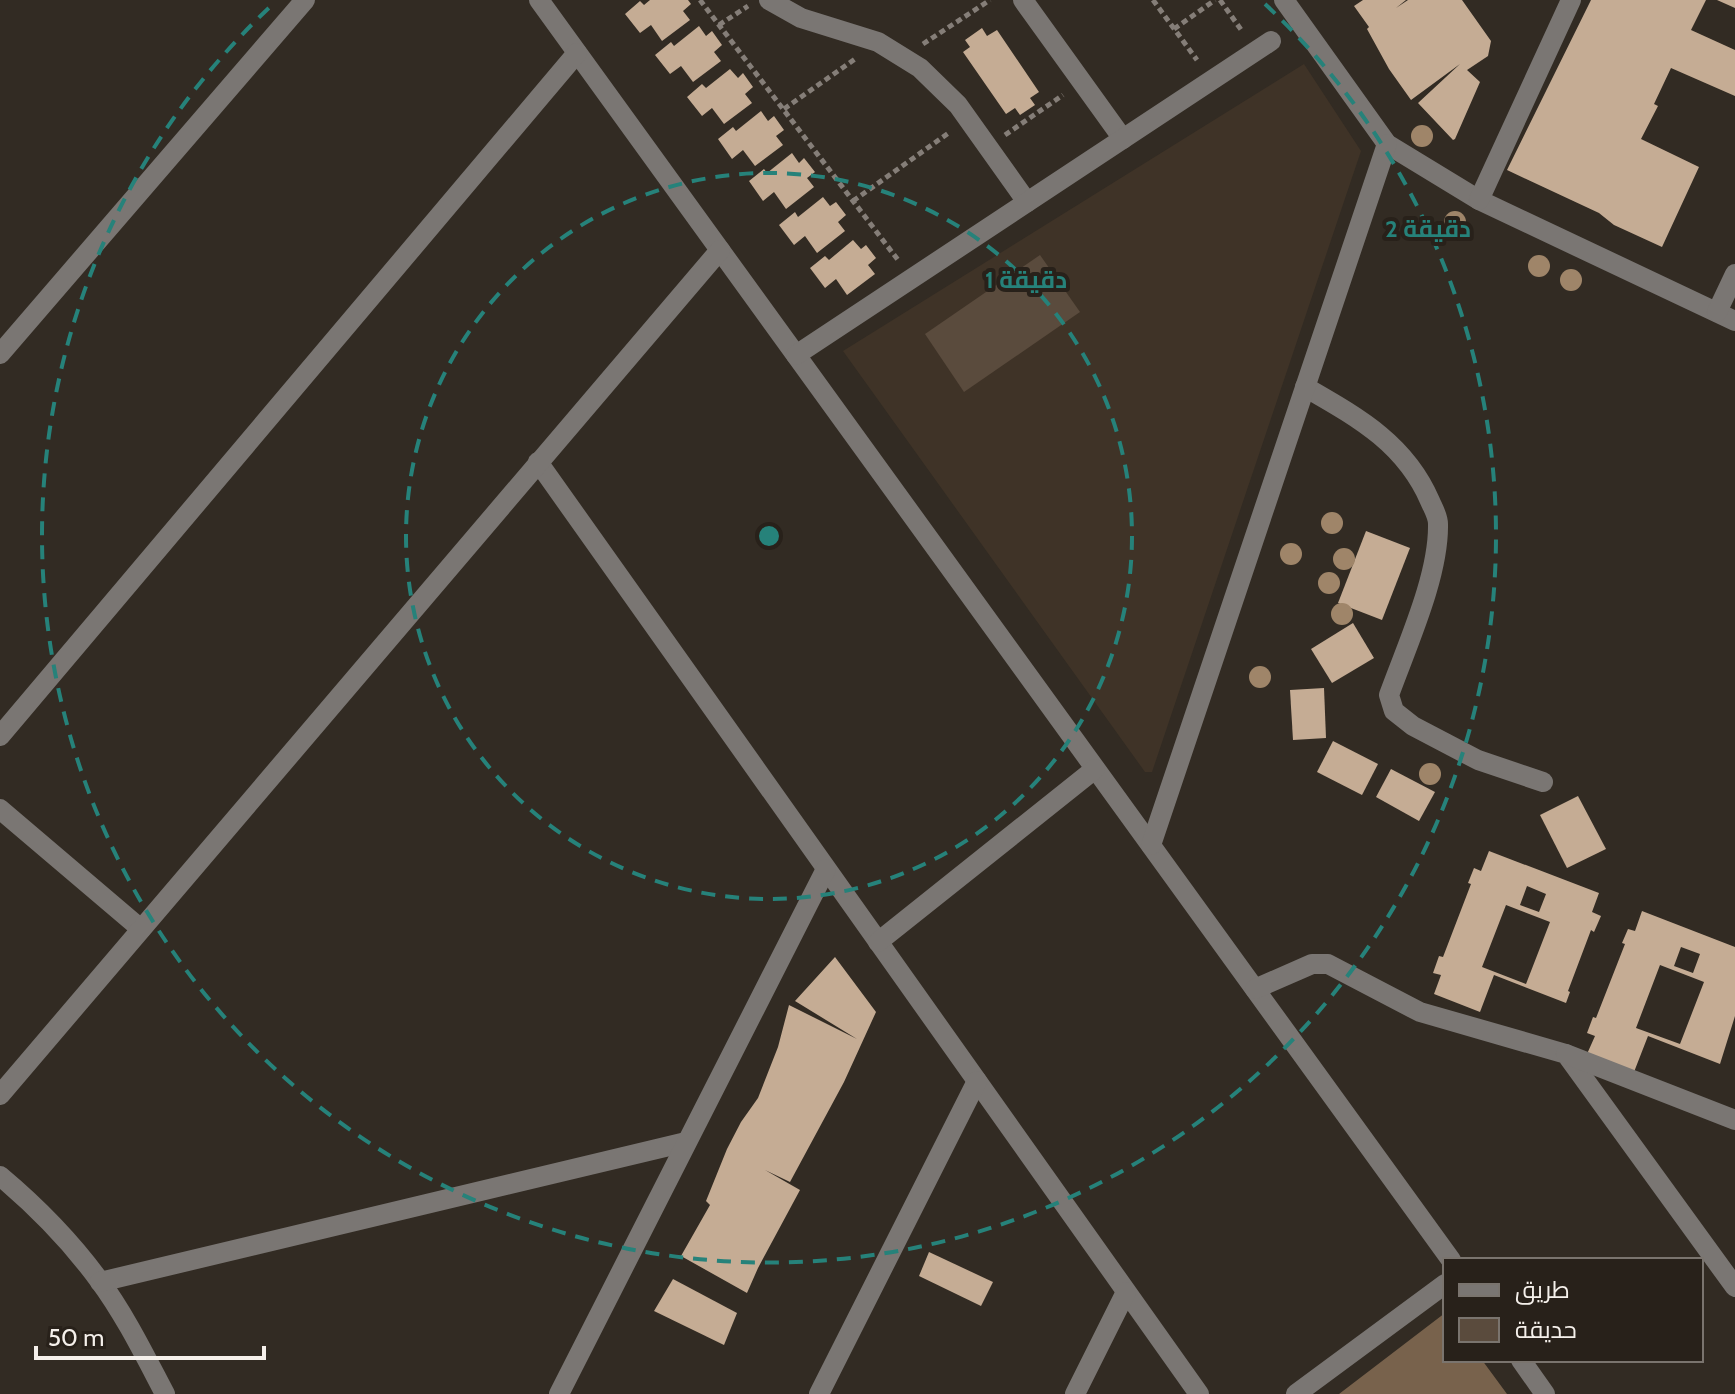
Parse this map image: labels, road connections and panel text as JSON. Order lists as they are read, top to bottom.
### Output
{
  "legend": ["طريق", "حديقة"],
  "scale_bar": "50 m",
  "rings": ["2 دقيقة", "1 دقيقة"]
}
